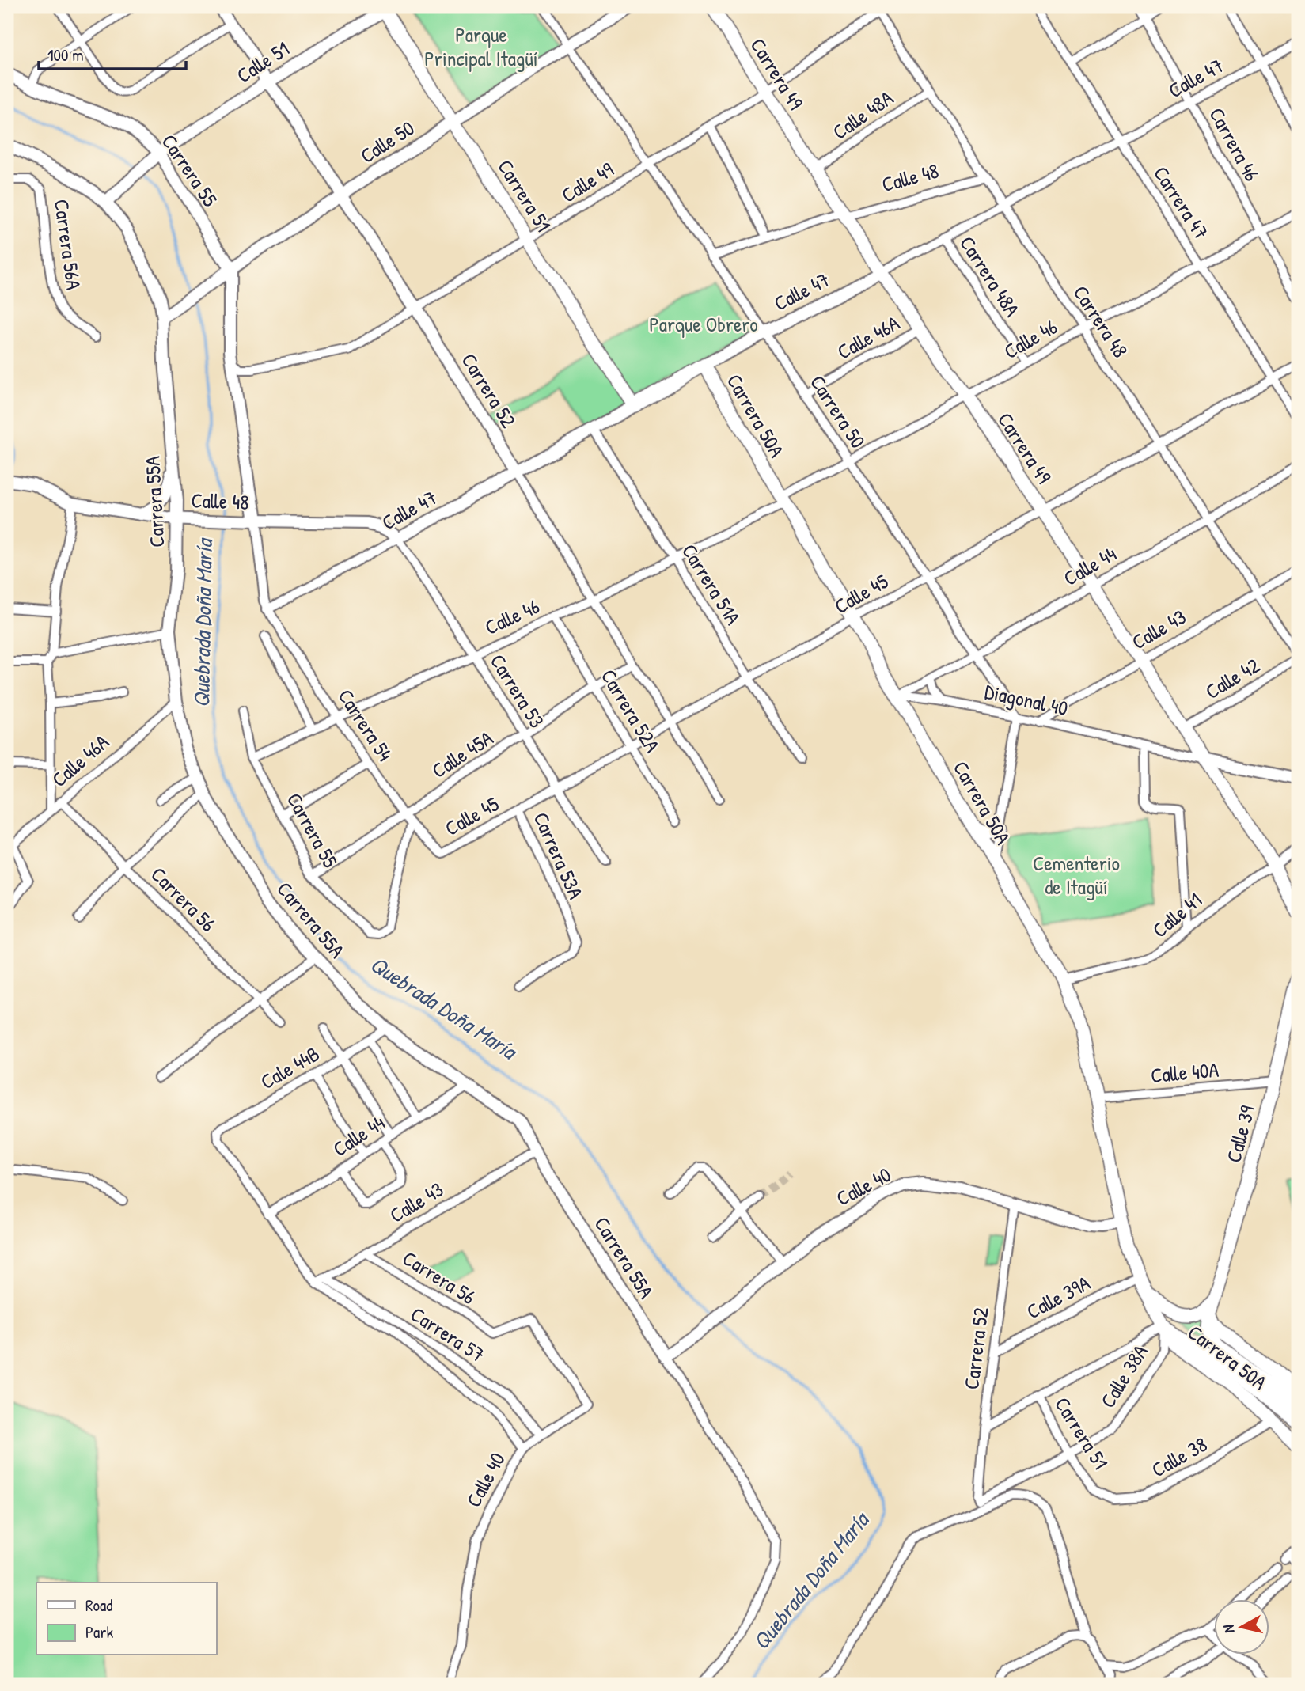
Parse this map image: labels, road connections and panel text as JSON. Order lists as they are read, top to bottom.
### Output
{
  "streets": {
    "main road": [
      "Carrera 49",
      "Calle 47",
      "Carrera 51",
      "Carrera 50A",
      "Calle 39"
    ],
    "street": [
      "Calle 51",
      "Calle 48A",
      "Calle 50",
      "Carrera 46",
      "Carrera 55",
      "Calle 48",
      "Calle 49",
      "Carrera 47",
      "Carrera 56A",
      "Carrera 48A",
      "Carrera 48",
      "Calle 46A",
      "Calle 46",
      "Carrera 52",
      "Carrera 50",
      "Carrera 55A",
      "Calle 44",
      "Carrera 51A",
      "Calle 45",
      "Calle 43",
      "Calle 42",
      "Carrera 53",
      "Diagonal 40",
      "Carrera 52A",
      "Carrera 54",
      "Calle 45A",
      "Carrera 53A",
      "Carrera 56",
      "Calle 41",
      "Cale 44B",
      "Calle 40A",
      "Calle 40",
      "Calle 39A",
      "Carrera 57",
      "Calle 38A",
      "Calle 38"
    ]
  },
  "crossings": [
    ["Calle 51", "Carrera 55"],
    ["Calle 51", "Carrera 51"],
    ["Calle 51", "Carrera 52"],
    ["Calle 51", "Carrera 55A"],
    ["Carrera 49", "Calle 47"],
    ["Carrera 49", "Calle 48A"],
    ["Carrera 49", "Calle 48"],
    ["Carrera 49", "Calle 49"],
    ["Carrera 49", "Calle 46A"],
    ["Carrera 49", "Calle 46"],
    ["Carrera 49", "Calle 44"],
    ["Carrera 49", "Calle 45"],
    ["Carrera 49", "Calle 43"],
    ["Carrera 49", "Calle 42"],
    ["Carrera 49", "Diagonal 40"],
    ["Carrera 49", "Calle 41"],
    ["Calle 47", "Carrera 46"],
    ["Calle 47", "Calle 48"],
    ["Calle 47", "Carrera 51"],
    ["Calle 47", "Carrera 47"],
    ["Calle 47", "Carrera 48A"],
    ["Calle 47", "Carrera 48"],
    ["Calle 47", "Carrera 52"],
    ["Calle 47", "Carrera 50"],
    ["Calle 47", "Carrera 50A"],
    ["Calle 47", "Carrera 51A"],
    ["Calle 47", "Carrera 53"],
    ["Calle 47", "Carrera 54"],
    ["Calle 48A", "Carrera 48"],
    ["Calle 50", "Carrera 55"],
    ["Calle 50", "Carrera 51"],
    ["Calle 50", "Carrera 52"],
    ["Calle 50", "Carrera 50"],
    ["Calle 50", "Carrera 55A"],
    ["Carrera 46", "Calle 46"],
    ["Carrera 55", "Calle 46"],
    ["Carrera 55", "Calle 45"],
    ["Carrera 55", "Calle 45A"],
    ["Calle 48", "Carrera 48"],
    ["Calle 48", "Carrera 50"],
    ["Calle 48", "Carrera 55A"],
    ["Calle 48", "Carrera 53"],
    ["Calle 49", "Carrera 51"],
    ["Calle 49", "Carrera 48"],
    ["Calle 49", "Carrera 52"],
    ["Calle 49", "Carrera 50"],
    ["Carrera 51", "Calle 38A"],
    ["Carrera 51", "Calle 38"],
    ["Carrera 47", "Calle 46"],
    ["Carrera 47", "Calle 45"],
    ["Carrera 48A", "Calle 46"],
    ["Carrera 48", "Calle 46"],
    ["Carrera 48", "Calle 44"],
    ["Carrera 48", "Calle 45"],
    ["Carrera 48", "Calle 43"],
    ["Calle 46A", "Carrera 50"],
    ["Calle 46A", "Carrera 55A"],
    ["Calle 46A", "Carrera 56"],
    ["Calle 46", "Carrera 52"],
    ["Calle 46", "Carrera 50"],
    ["Calle 46", "Carrera 50A"],
    ["Calle 46", "Carrera 51A"],
    ["Calle 46", "Carrera 53"],
    ["Calle 46", "Carrera 52A"],
    ["Calle 46", "Carrera 54"],
    ["Carrera 52", "Calle 45"],
    ["Carrera 52", "Calle 45A"],
    ["Carrera 52", "Calle 40"],
    ["Carrera 52", "Calle 39A"],
    ["Carrera 52", "Calle 38A"],
    ["Carrera 50", "Calle 44"],
    ["Carrera 50", "Calle 45"],
    ["Carrera 50", "Diagonal 40"],
    ["Carrera 50A", "Calle 44"],
    ["Carrera 50A", "Calle 45"],
    ["Carrera 50A", "Diagonal 40"],
    ["Carrera 50A", "Calle 41"],
    ["Carrera 50A", "Calle 40A"],
    ["Carrera 50A", "Calle 39"],
    ["Carrera 50A", "Calle 40"],
    ["Carrera 50A", "Calle 39A"],
    ["Carrera 50A", "Calle 38A"],
    ["Carrera 50A", "Calle 38"],
    ["Carrera 55A", "Calle 44"],
    ["Carrera 55A", "Calle 43"],
    ["Carrera 55A", "Cale 44B"],
    ["Carrera 55A", "Calle 40"],
    ["Calle 44", "Diagonal 40"],
    ["Calle 44", "Cale 44B"],
    ["Carrera 51A", "Calle 45"],
    ["Calle 45", "Carrera 53"],
    ["Calle 45", "Carrera 52A"],
    ["Calle 45", "Carrera 54"],
    ["Calle 45", "Carrera 53A"],
    ["Calle 43", "Diagonal 40"],
    ["Calle 43", "Carrera 56"],
    ["Calle 43", "Carrera 57"],
    ["Carrera 53", "Calle 45A"],
    ["Carrera 52A", "Calle 45A"],
    ["Carrera 54", "Calle 45A"],
    ["Carrera 56", "Calle 40"],
    ["Calle 40A", "Calle 39"],
    ["Calle 40", "Carrera 57"]
  ],
  "water": ["Quebrada Doña María"],
  "parks": ["Parque Principal Itagüí", "Parque Obrero", "Cementerio de Itagüí"],
  "legend": ["Road", "Park"],
  "scale_bar": "100 m",
  "north": "left"
}
